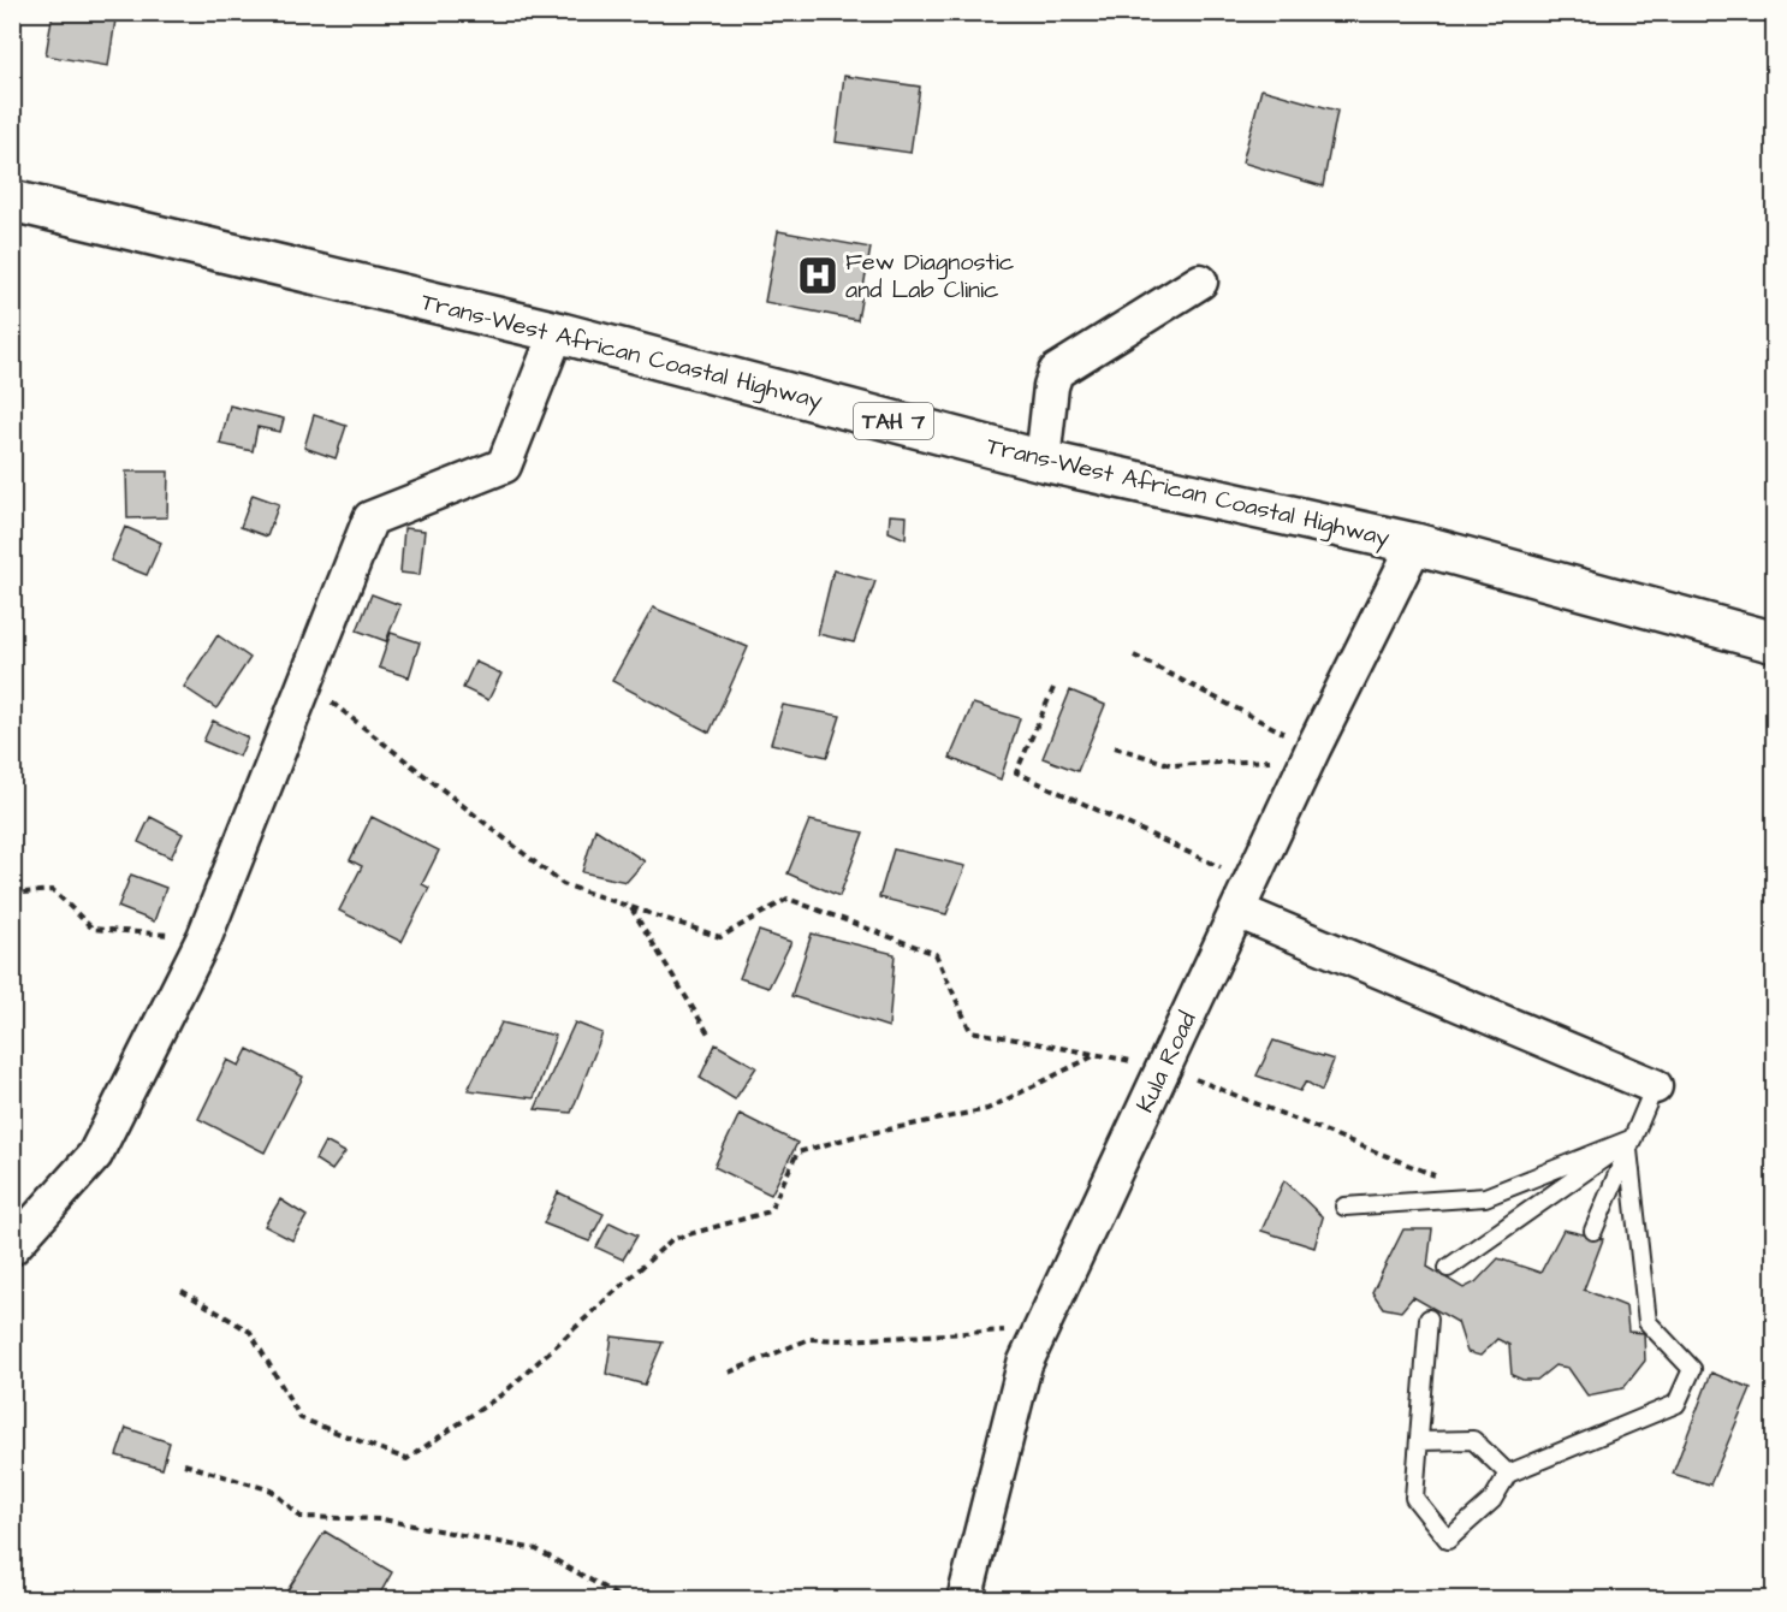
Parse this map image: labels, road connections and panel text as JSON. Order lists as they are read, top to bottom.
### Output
{
  "streets": {
    "highway": ["Trans-West African Coastal Highway", "TAH 7"],
    "street": ["Kula Road"]
  },
  "crossings": [
    ["Trans-West African Coastal Highway", "Kula Road"]
  ],
  "places": {
    "hospital": ["Few Diagnostic and Lab Clinic"]
  }
}
